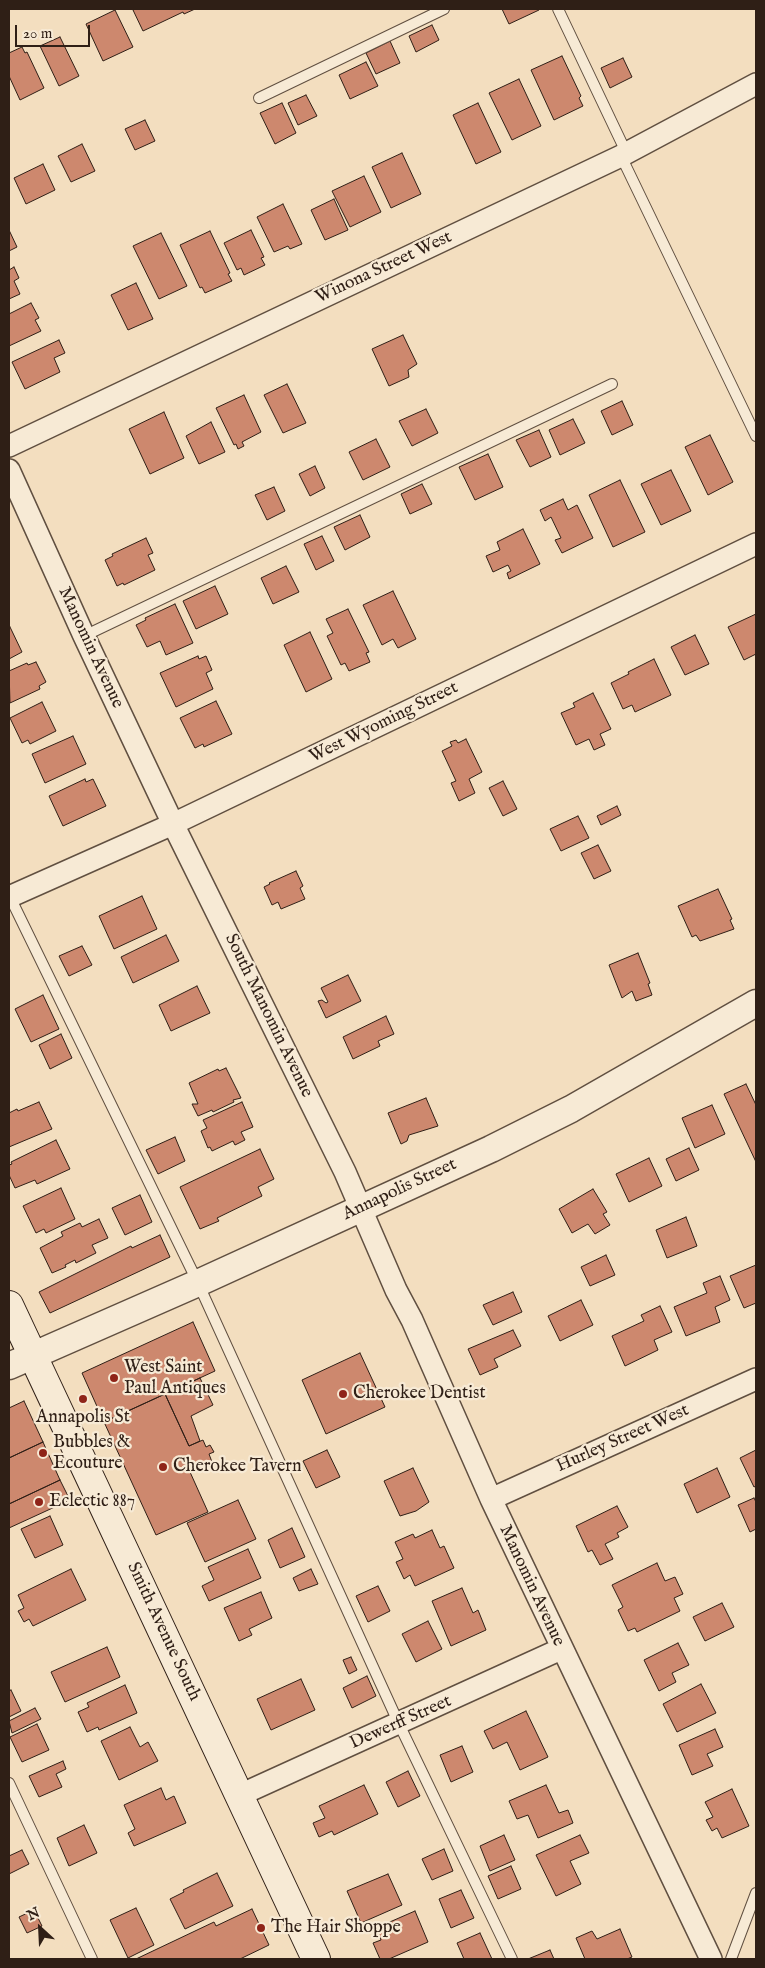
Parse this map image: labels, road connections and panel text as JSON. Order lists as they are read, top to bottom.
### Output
{
  "streets": {
    "main road": ["Smith Avenue South"],
    "street": [
      "Winona Street West",
      "Manomin Avenue",
      "West Wyoming Street",
      "South Manomin Avenue",
      "Annapolis Street",
      "Hurley Street West",
      "Dewerff Street"
    ]
  },
  "crossings": [
    ["Manomin Avenue", "West Wyoming Street"],
    ["Manomin Avenue", "South Manomin Avenue"],
    ["Manomin Avenue", "Annapolis Street"],
    ["Manomin Avenue", "Hurley Street West"],
    ["Manomin Avenue", "Dewerff Street"],
    ["West Wyoming Street", "South Manomin Avenue"],
    ["South Manomin Avenue", "Annapolis Street"],
    ["Annapolis Street", "Smith Avenue South"],
    ["Smith Avenue South", "Dewerff Street"]
  ],
  "places": [
    "West Saint Paul Antiques",
    "Cherokee Dentist",
    "Annapolis St",
    "Bubbles & Ecouture",
    "Cherokee Tavern",
    "Eclectic 887",
    "The Hair Shoppe"
  ],
  "scale_bar": "20 m",
  "north": "top left"
}
